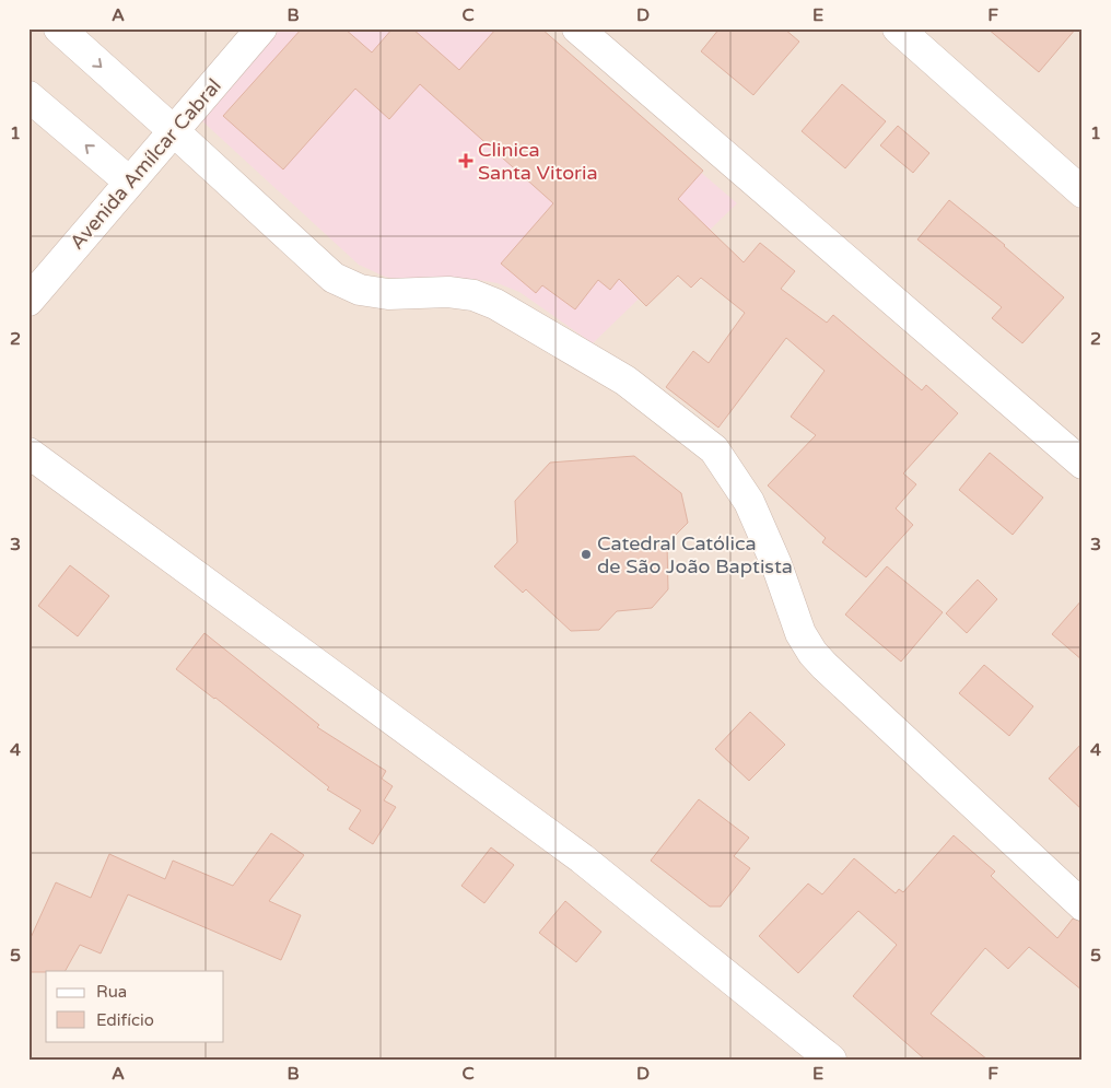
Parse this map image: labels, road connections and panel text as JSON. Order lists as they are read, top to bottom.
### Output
{
  "streets": {
    "street": ["Avenida Amílcar Cabral"]
  },
  "places": {
    "health": ["Clinica Santa Vitoria"],
    "other": ["Catedral Católica de São João Baptista"]
  },
  "legend": ["Rua", "Edifício"],
  "grid": {
    "columns": [
      "A",
      "B",
      "C",
      "D",
      "E",
      "F"
    ],
    "rows": [
      "1",
      "2",
      "3",
      "4",
      "5"
    ]
  }
}
